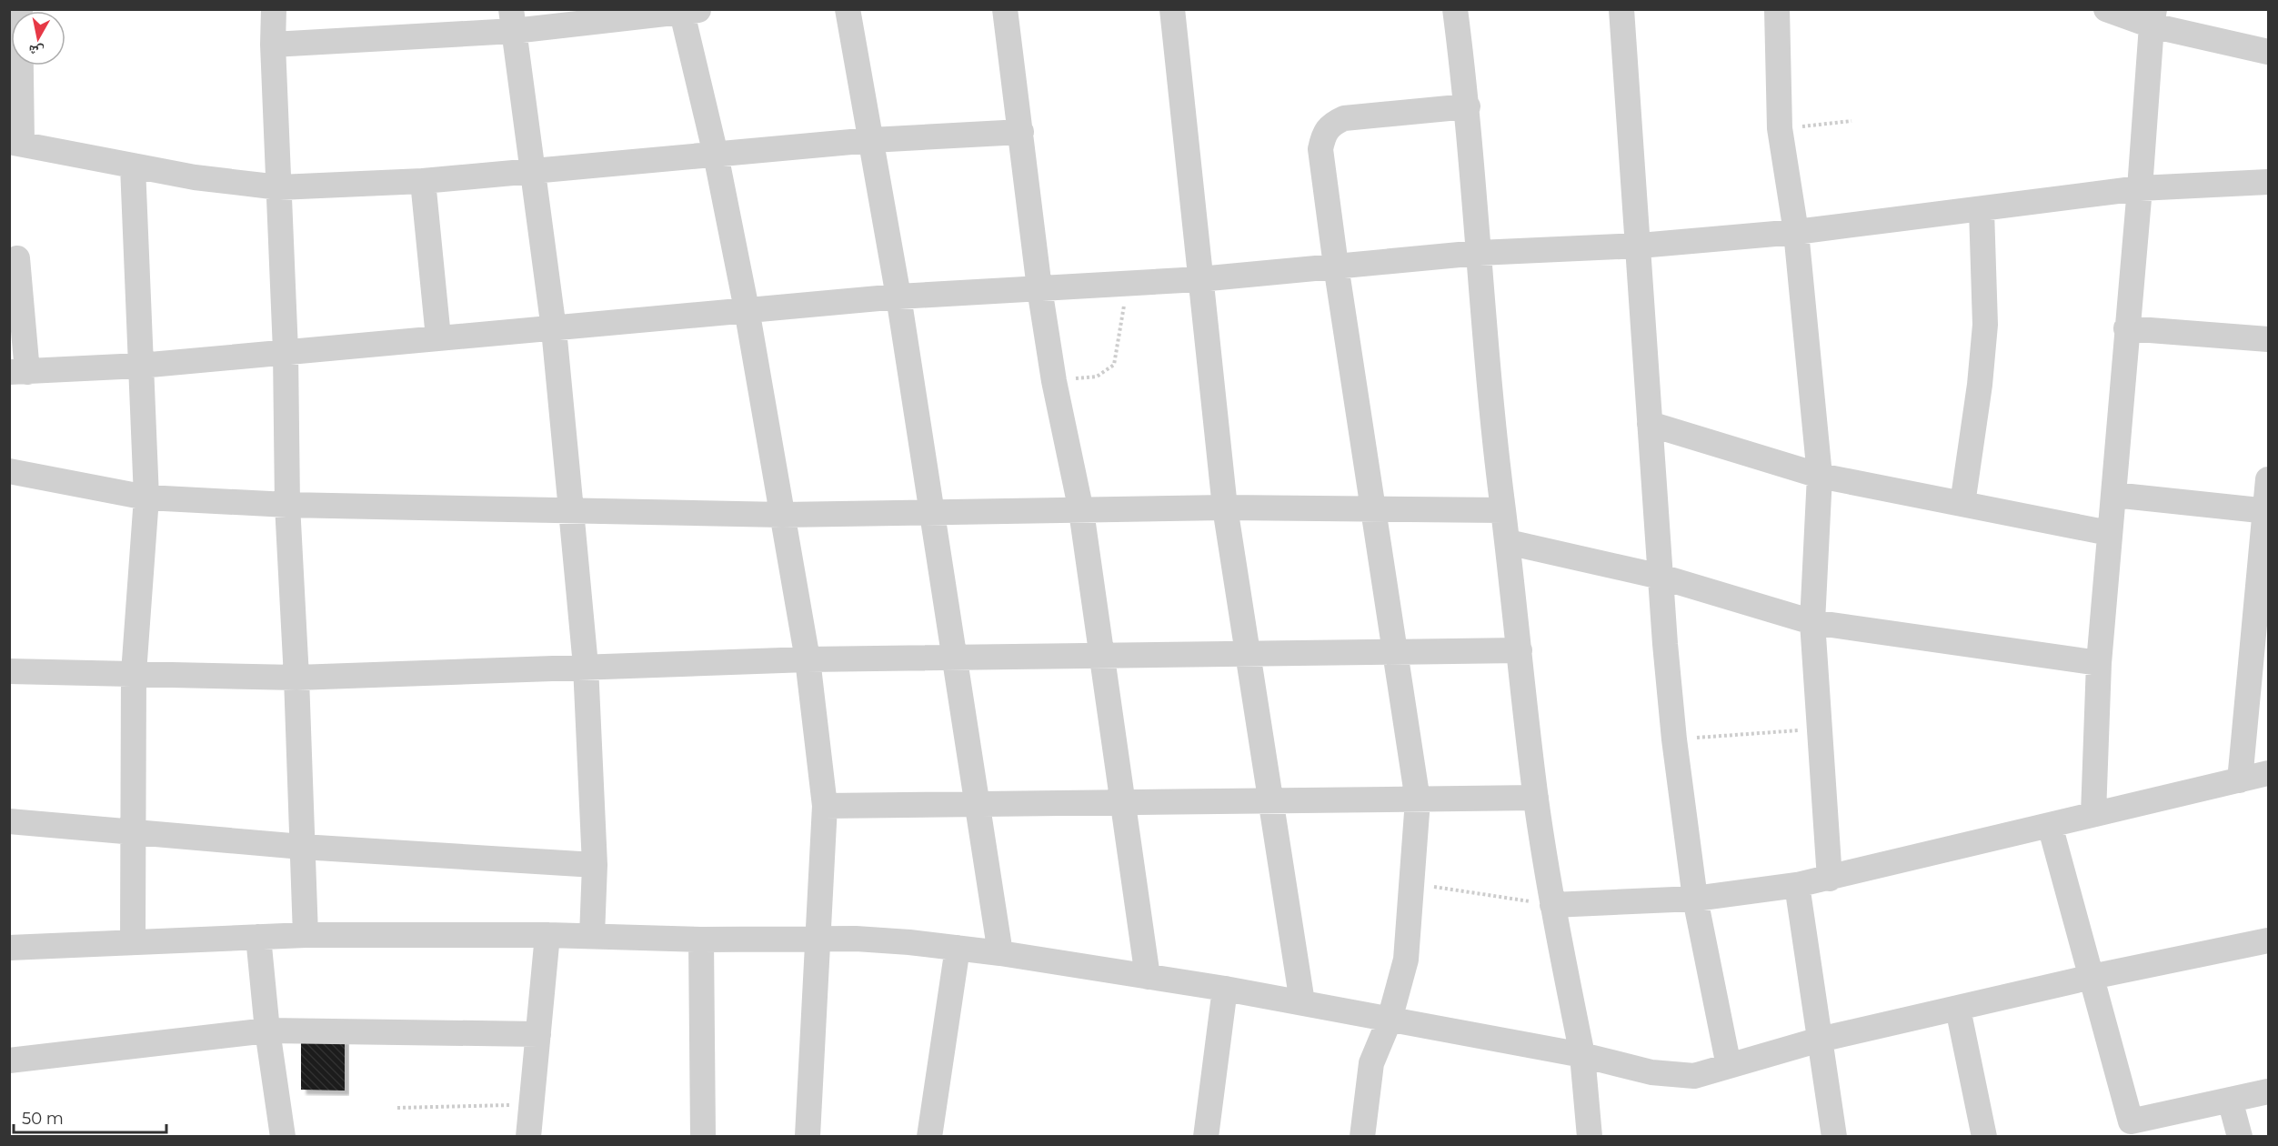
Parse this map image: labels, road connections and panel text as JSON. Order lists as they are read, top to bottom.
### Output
{
  "scale_bar": "50 m",
  "north": "bottom"
}
